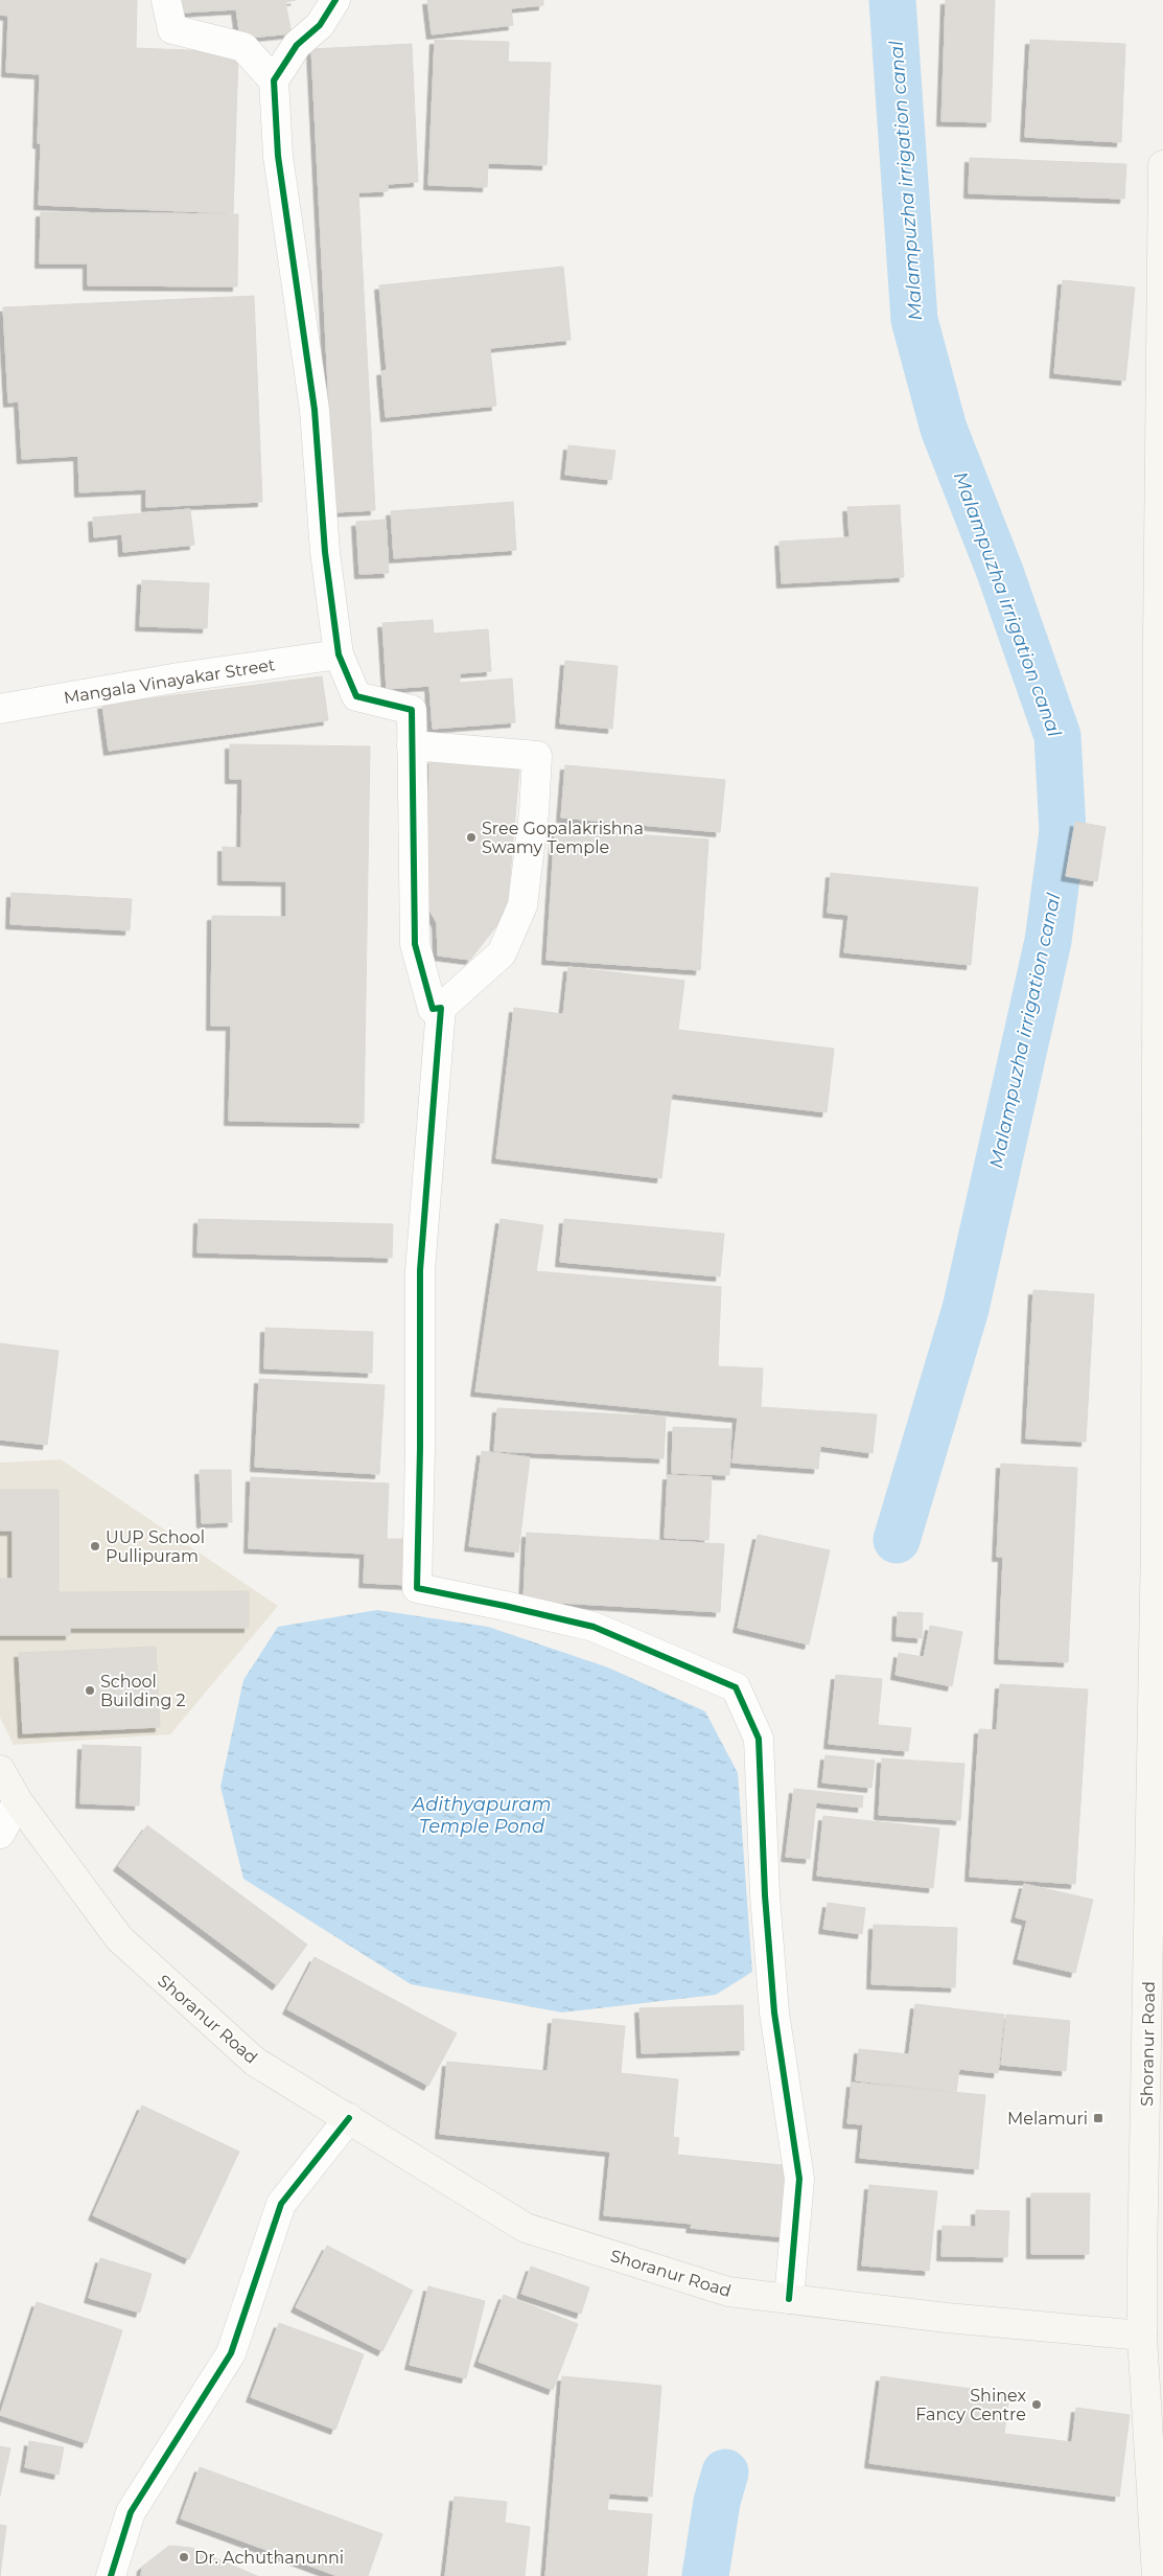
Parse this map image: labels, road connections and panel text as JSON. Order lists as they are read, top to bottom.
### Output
{
  "streets": {
    "main road": ["Shoranur Road"],
    "street": ["Mangala Vinayakar Street"]
  },
  "water": ["Malampuzha irrigation canal", "Adithyapuram Temple Pond"],
  "places": {
    "other": [
      "Sree Gopalakrishna Swamy Temple",
      "UUP School Pullipuram",
      "School Building 2",
      "Shinex Fancy Centre",
      "Dr. Achuthanunni"
    ],
    "transit": ["Melamuri"]
  }
}
